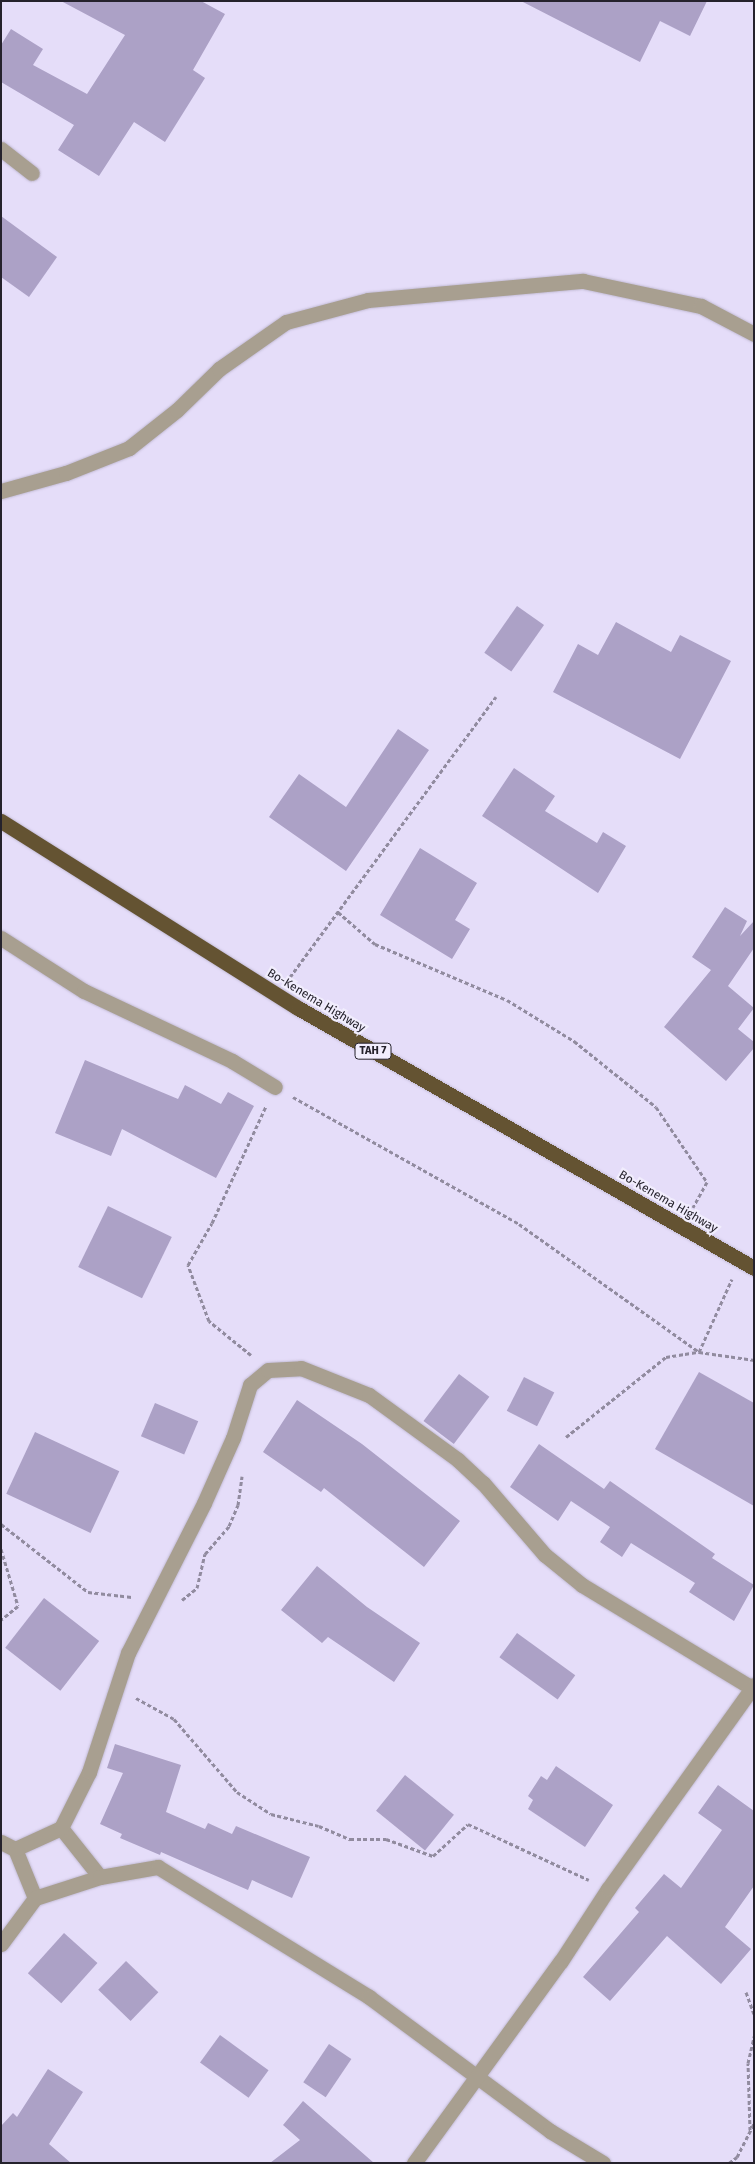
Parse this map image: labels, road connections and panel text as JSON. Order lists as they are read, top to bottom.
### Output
{
  "streets": {
    "highway": ["Bo-Kenema Highway", "TAH 7"]
  }
}
